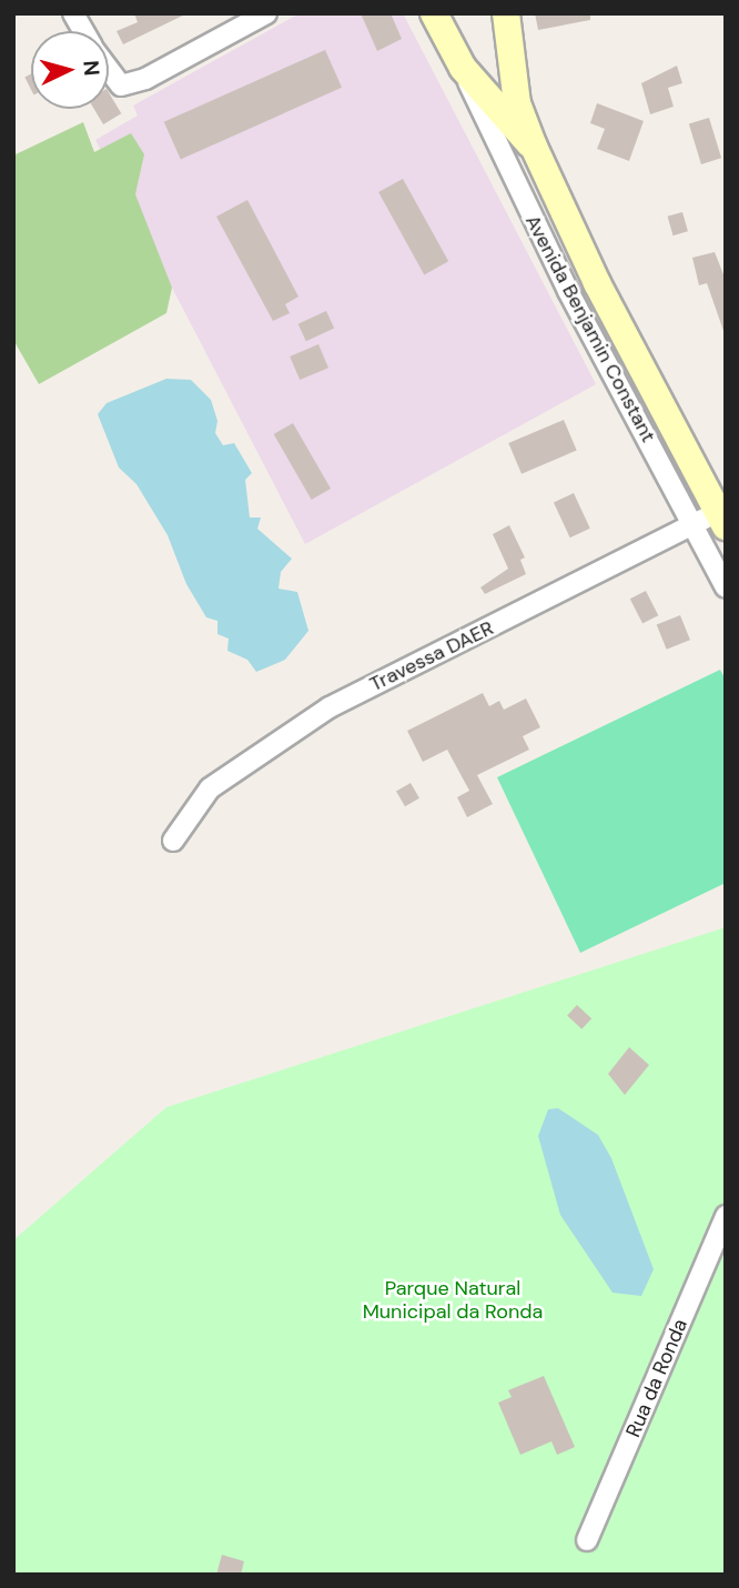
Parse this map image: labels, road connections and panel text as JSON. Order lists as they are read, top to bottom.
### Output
{
  "streets": {
    "main road": ["Avenida Benjamin Constant"],
    "street": ["Travessa DAER", "Rua da Ronda"]
  },
  "crossings": [
    ["Avenida Benjamin Constant", "Travessa DAER"]
  ],
  "parks": ["Parque Natural Municipal da Ronda"],
  "north": "right"
}
